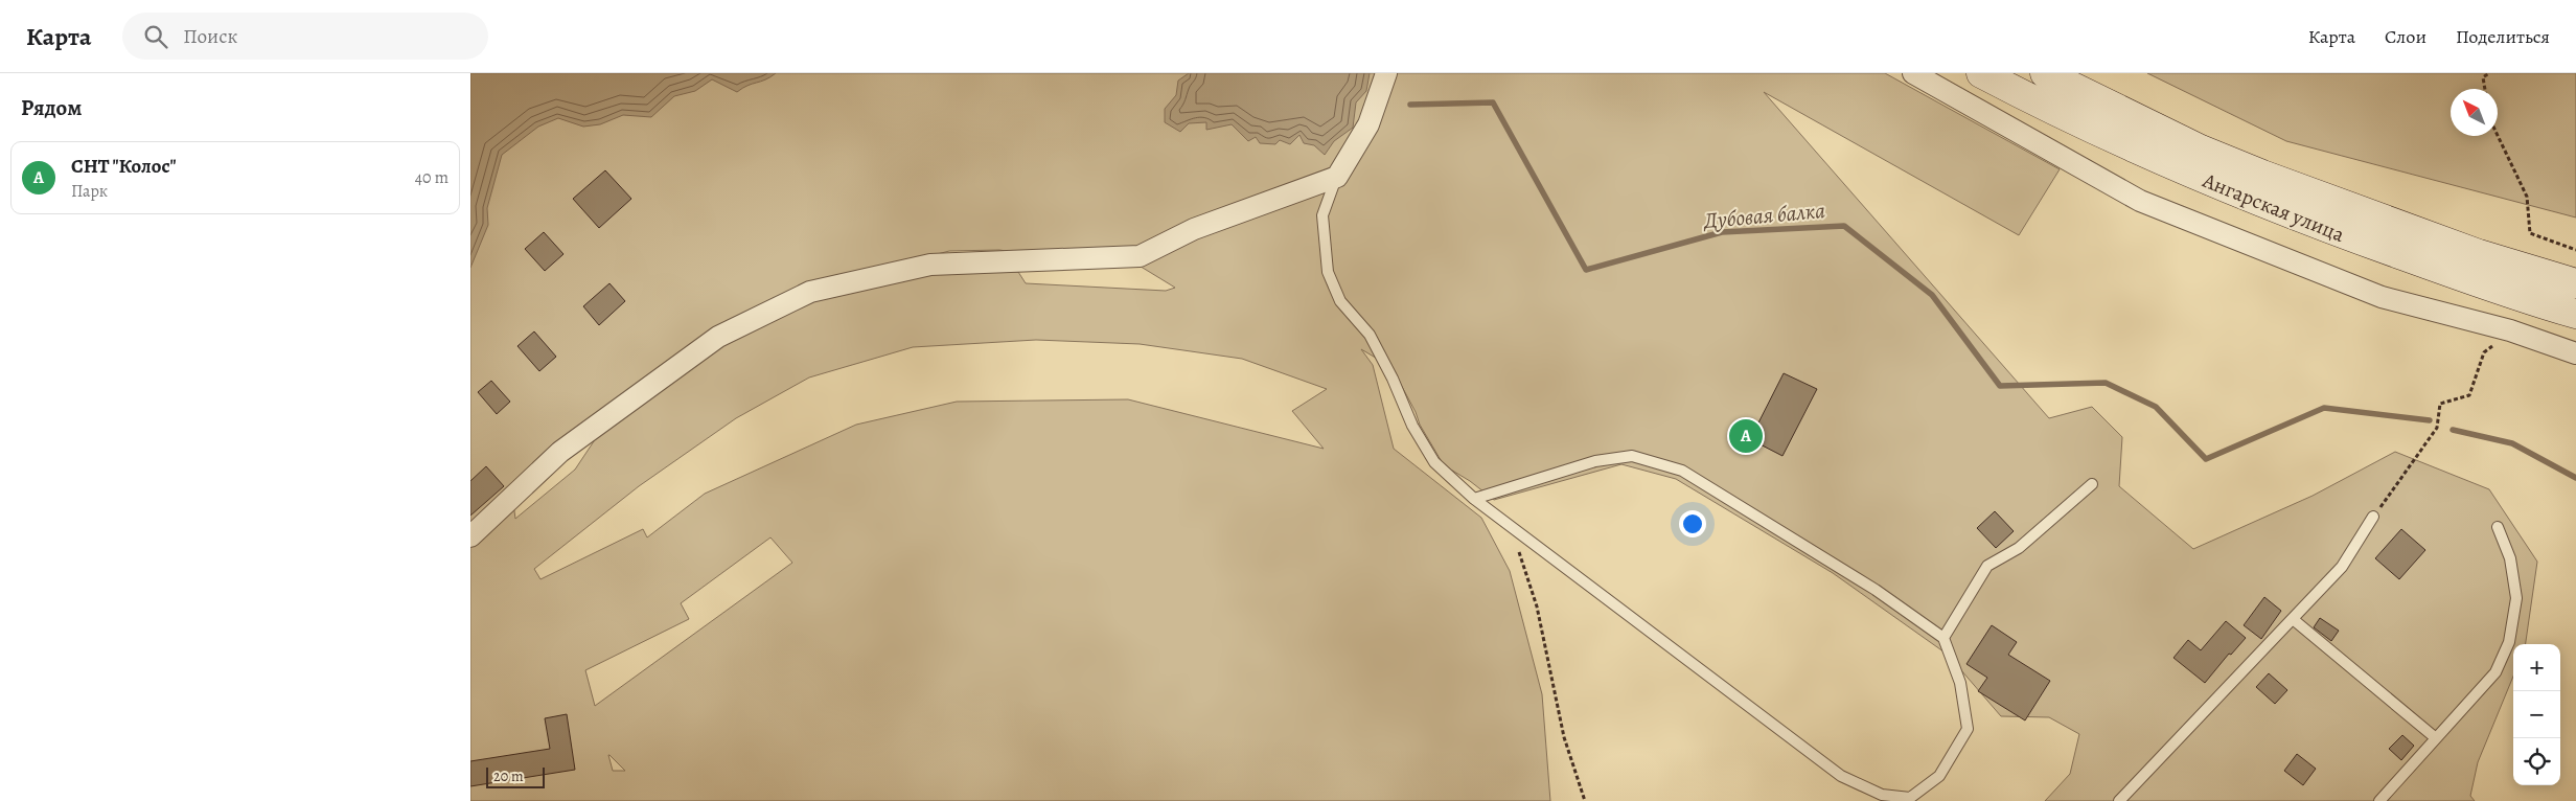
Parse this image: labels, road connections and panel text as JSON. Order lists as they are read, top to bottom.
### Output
{
  "streets": {
    "main road": ["Ангарская улица"]
  },
  "water": ["Дубовая балка"],
  "scale_bar": "20 m",
  "north": "top left",
  "page": {
    "header": "Карта",
    "search": "Поиск",
    "nav": ["Карта", "Слои", "Поделиться"],
    "heading": "Рядом",
    "list": [
      {
        "mark": "A",
        "name": "СНТ \"Колос\"",
        "note": "Парк",
        "value": "40 m"
      }
    ],
    "pins": "A",
    "map_buttons": ["+", "−"],
    "scale": "20 m"
  }
}
